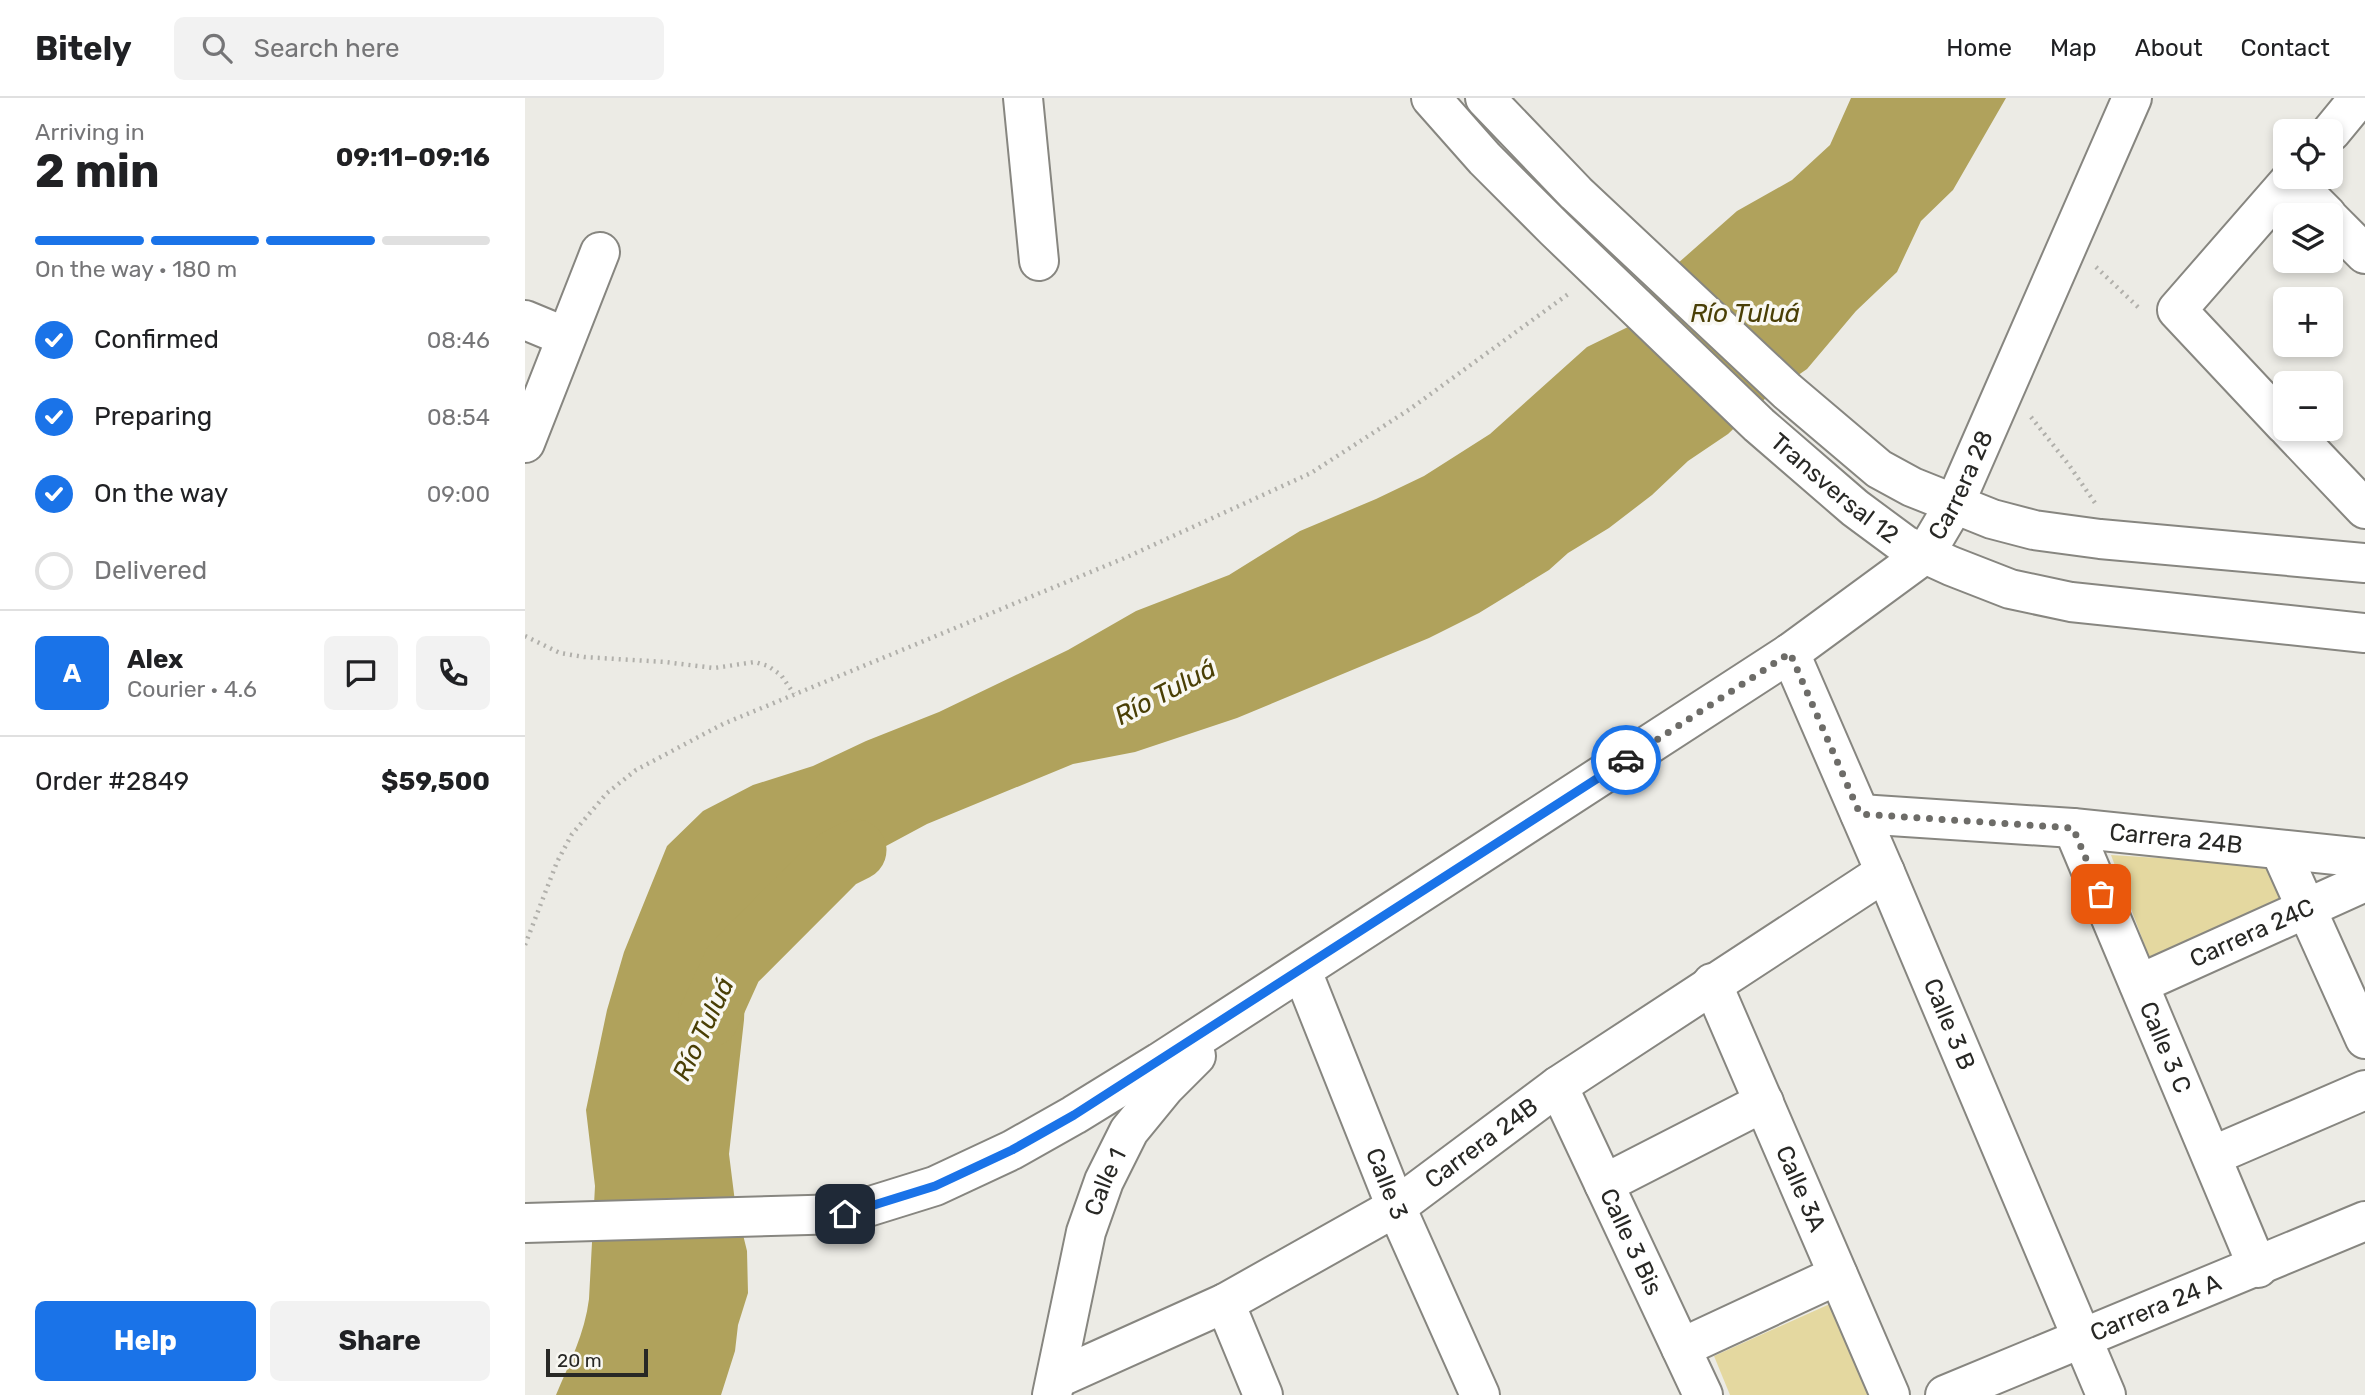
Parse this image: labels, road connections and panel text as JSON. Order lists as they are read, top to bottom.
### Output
{
  "streets": {
    "street": [
      "Carrera 28",
      "Transversal 12",
      "Carrera 24B",
      "Carrera 24C",
      "Calle 3 B",
      "Calle 3 C",
      "Calle 1",
      "Calle 3",
      "Calle 3A",
      "Calle 3 Bis",
      "Carrera 24 A"
    ]
  },
  "crossings": [
    ["Carrera 28", "Transversal 12"],
    ["Carrera 28", "Calle 3 B"],
    ["Carrera 28", "Calle 1"],
    ["Carrera 28", "Calle 3"],
    ["Carrera 24B", "Calle 3 B"],
    ["Carrera 24B", "Calle 3 C"],
    ["Carrera 24B", "Calle 1"],
    ["Carrera 24B", "Calle 3"],
    ["Carrera 24B", "Calle 3A"],
    ["Carrera 24B", "Calle 3 Bis"],
    ["Carrera 24C", "Calle 3 C"],
    ["Calle 3 B", "Carrera 24 A"],
    ["Calle 3 C", "Carrera 24 A"]
  ],
  "water": ["Río Tuluá"],
  "scale_bar": "20 m",
  "page": {
    "header": "Bitely",
    "search": "Search here",
    "nav": [
      "Home",
      "Map",
      "About",
      "Contact"
    ],
    "heading": ["2 min", "Arriving in", "09:11–09:16"],
    "panel": [
      "Alex",
      "Courier · 4.6",
      "Order #2849",
      "$59,500"
    ],
    "map_buttons": ["+", "−"],
    "bar": "On the way · 180 m",
    "list": [
      ["Confirmed", "08:46"],
      ["Preparing", "08:54"],
      ["On the way", "09:00"],
      "Delivered"
    ],
    "round": "A",
    "buttons": ["Help", "Share"],
    "scale": "20 m"
  }
}
